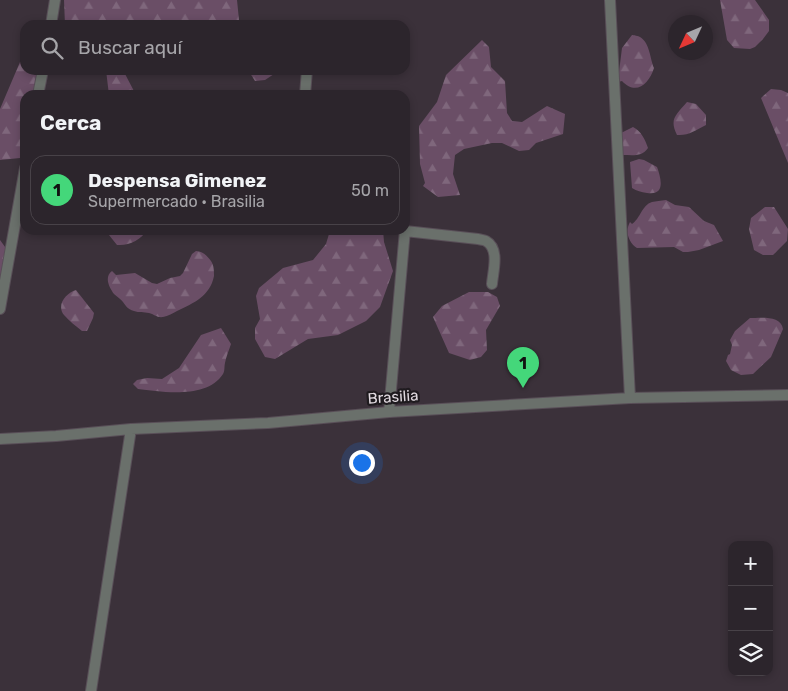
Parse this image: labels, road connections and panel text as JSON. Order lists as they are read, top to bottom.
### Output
{
  "streets": {
    "street": ["Brasilia"]
  },
  "north": "bottom left",
  "page": {
    "search": "Buscar aquí",
    "heading": "Cerca",
    "list": [
      {
        "mark": "1",
        "name": "Despensa Gimenez",
        "note": "Supermercado · Brasilia",
        "value": "50 m"
      }
    ],
    "pins": "1",
    "map_buttons": ["+", "−"]
  }
}
